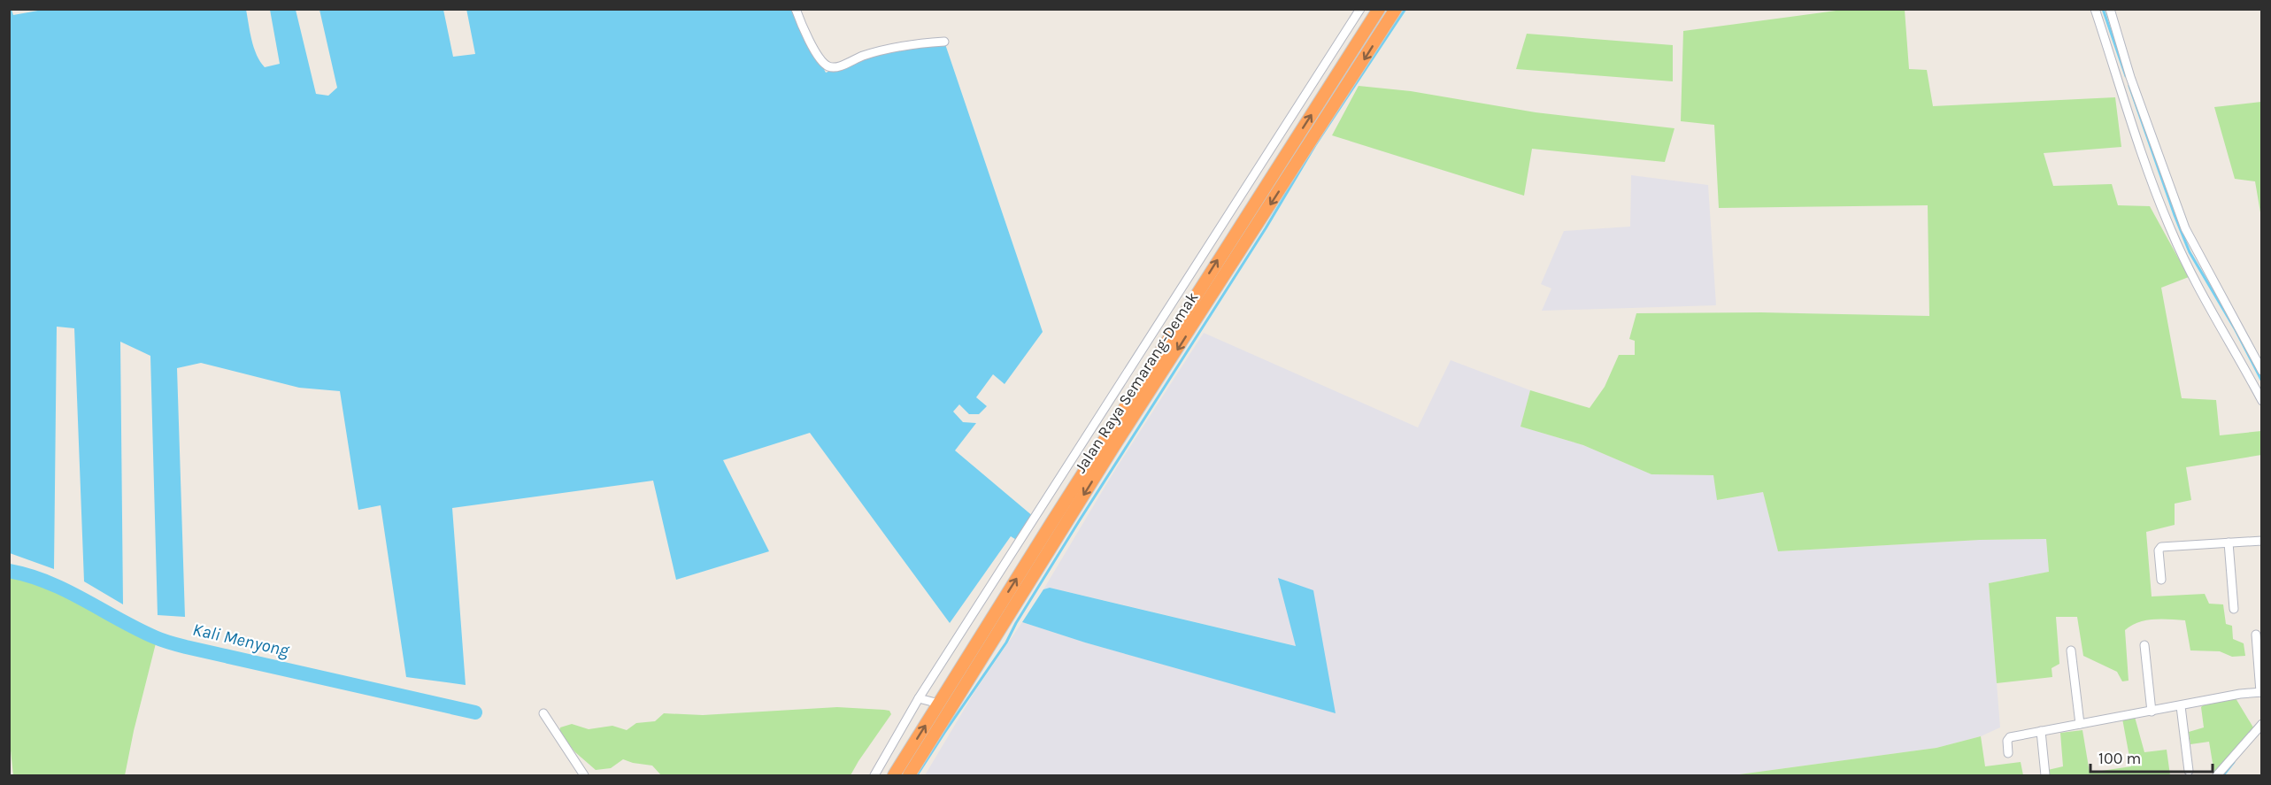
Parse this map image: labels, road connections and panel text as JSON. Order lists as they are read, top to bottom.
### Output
{
  "streets": {
    "highway": ["Jalan Raya Semarang-Demak"]
  },
  "water": ["Kali Menyong"],
  "scale_bar": "100 m"
}
